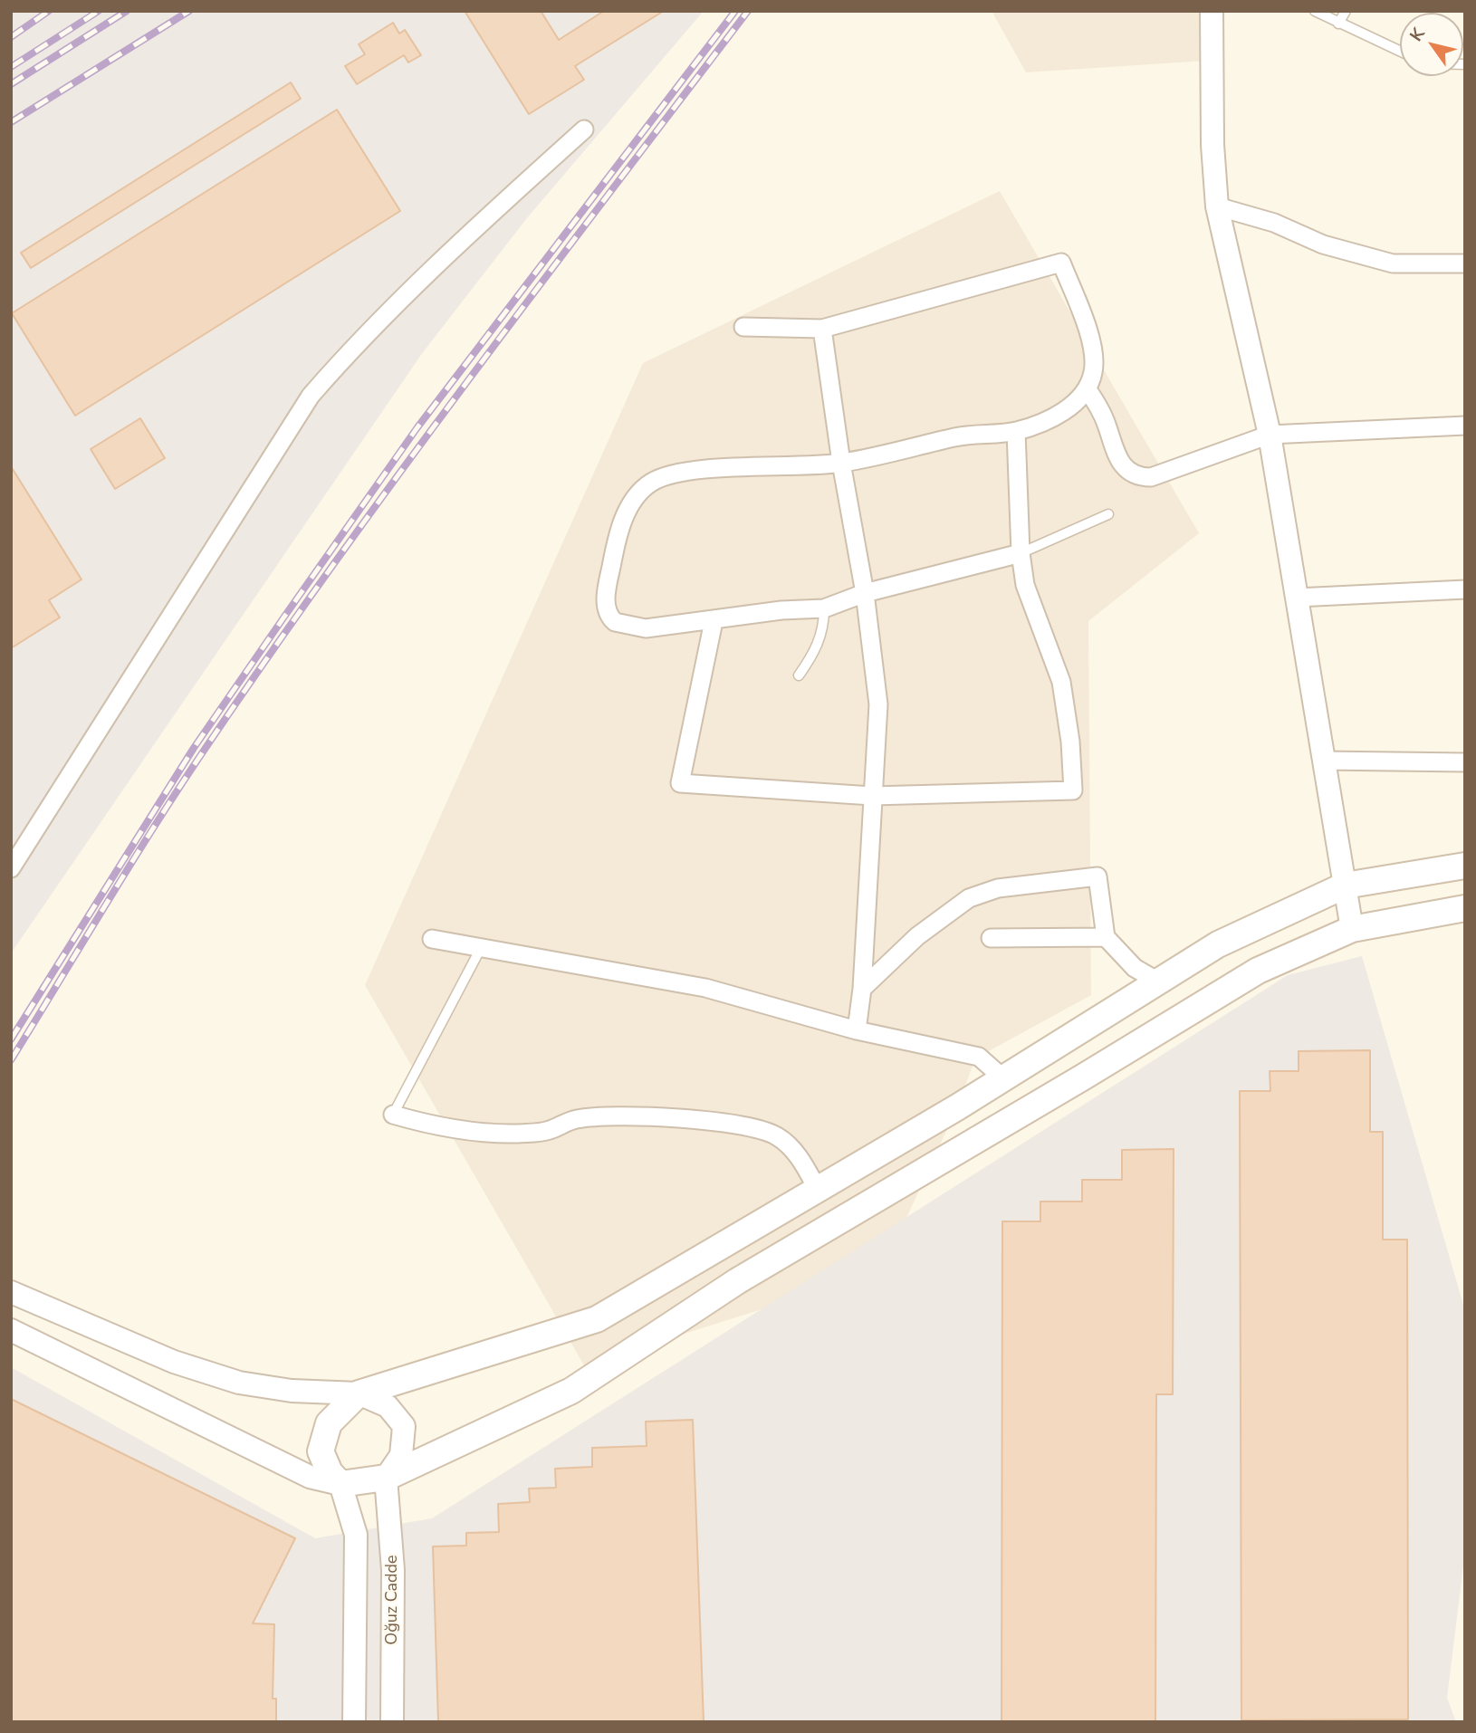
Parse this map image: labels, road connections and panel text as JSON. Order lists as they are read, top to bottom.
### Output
{
  "streets": {
    "street": ["Oğuz Cadde"]
  },
  "north": "top left"
}
